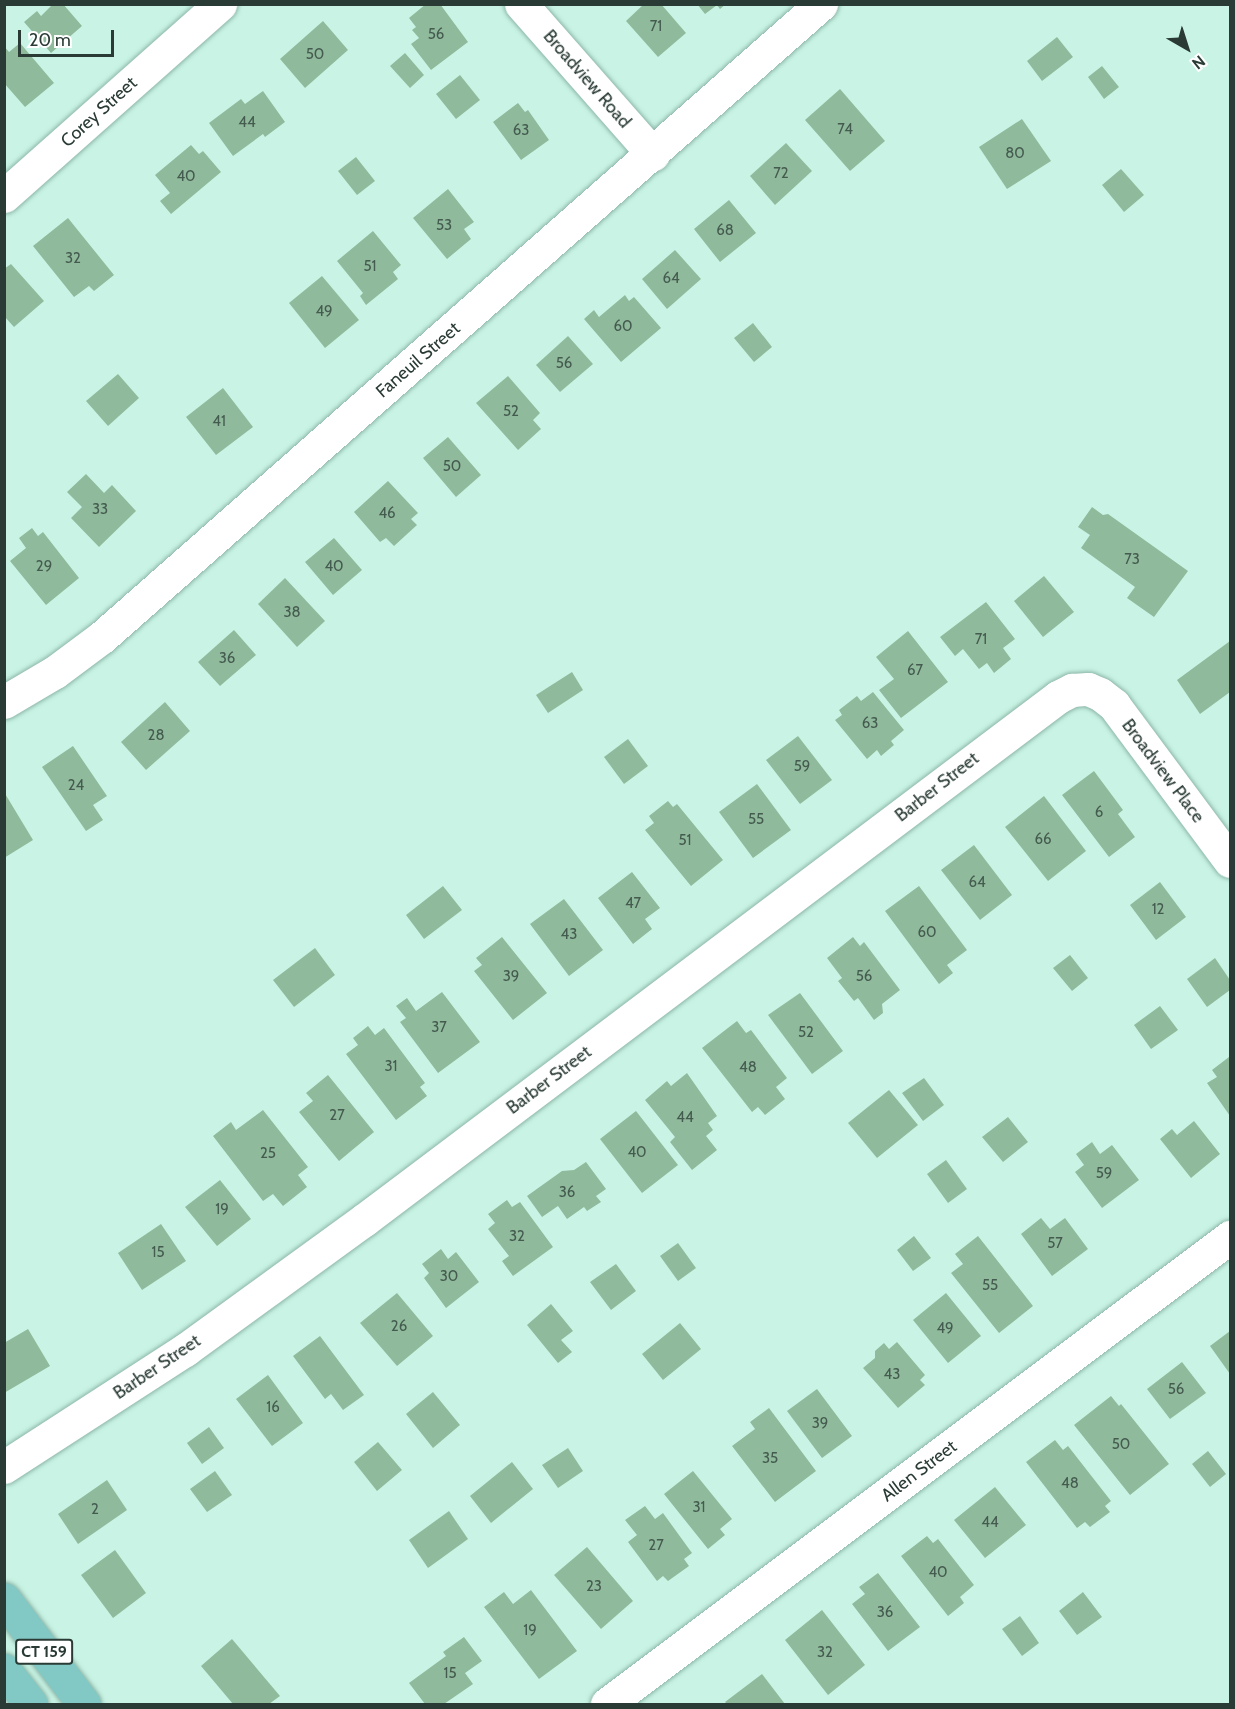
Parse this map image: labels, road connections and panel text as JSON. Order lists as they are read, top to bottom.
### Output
{
  "streets": {
    "main road": ["CT 159"],
    "street": [
      "Broadview Road",
      "Corey Street",
      "Faneuil Street",
      "Broadview Place",
      "Barber Street",
      "Allen Street"
    ]
  },
  "crossings": [
    ["Broadview Road", "Faneuil Street"],
    ["Broadview Place", "Barber Street"]
  ],
  "house_numbers": [
    "71",
    "56",
    "50",
    "44",
    "74",
    "63",
    "80",
    "72",
    "40",
    "53",
    "68",
    "32",
    "51",
    "64",
    "49",
    "60",
    "56",
    "52",
    "41",
    "50",
    "33",
    "46",
    "73",
    "29",
    "40",
    "38",
    "71",
    "36",
    "67",
    "63",
    "28",
    "59",
    "24",
    "6",
    "55",
    "66",
    "51",
    "64",
    "47",
    "12",
    "60",
    "43",
    "39",
    "56",
    "37",
    "52",
    "31",
    "48",
    "27",
    "44",
    "40",
    "25",
    "59",
    "36",
    "19",
    "32",
    "57",
    "15",
    "30",
    "55",
    "26",
    "49",
    "43",
    "56",
    "16",
    "39",
    "50",
    "35",
    "48",
    "31",
    "2",
    "44",
    "27",
    "40",
    "23",
    "36",
    "19",
    "32",
    "15"
  ],
  "scale_bar": "20 m",
  "north": "bottom right"
}
